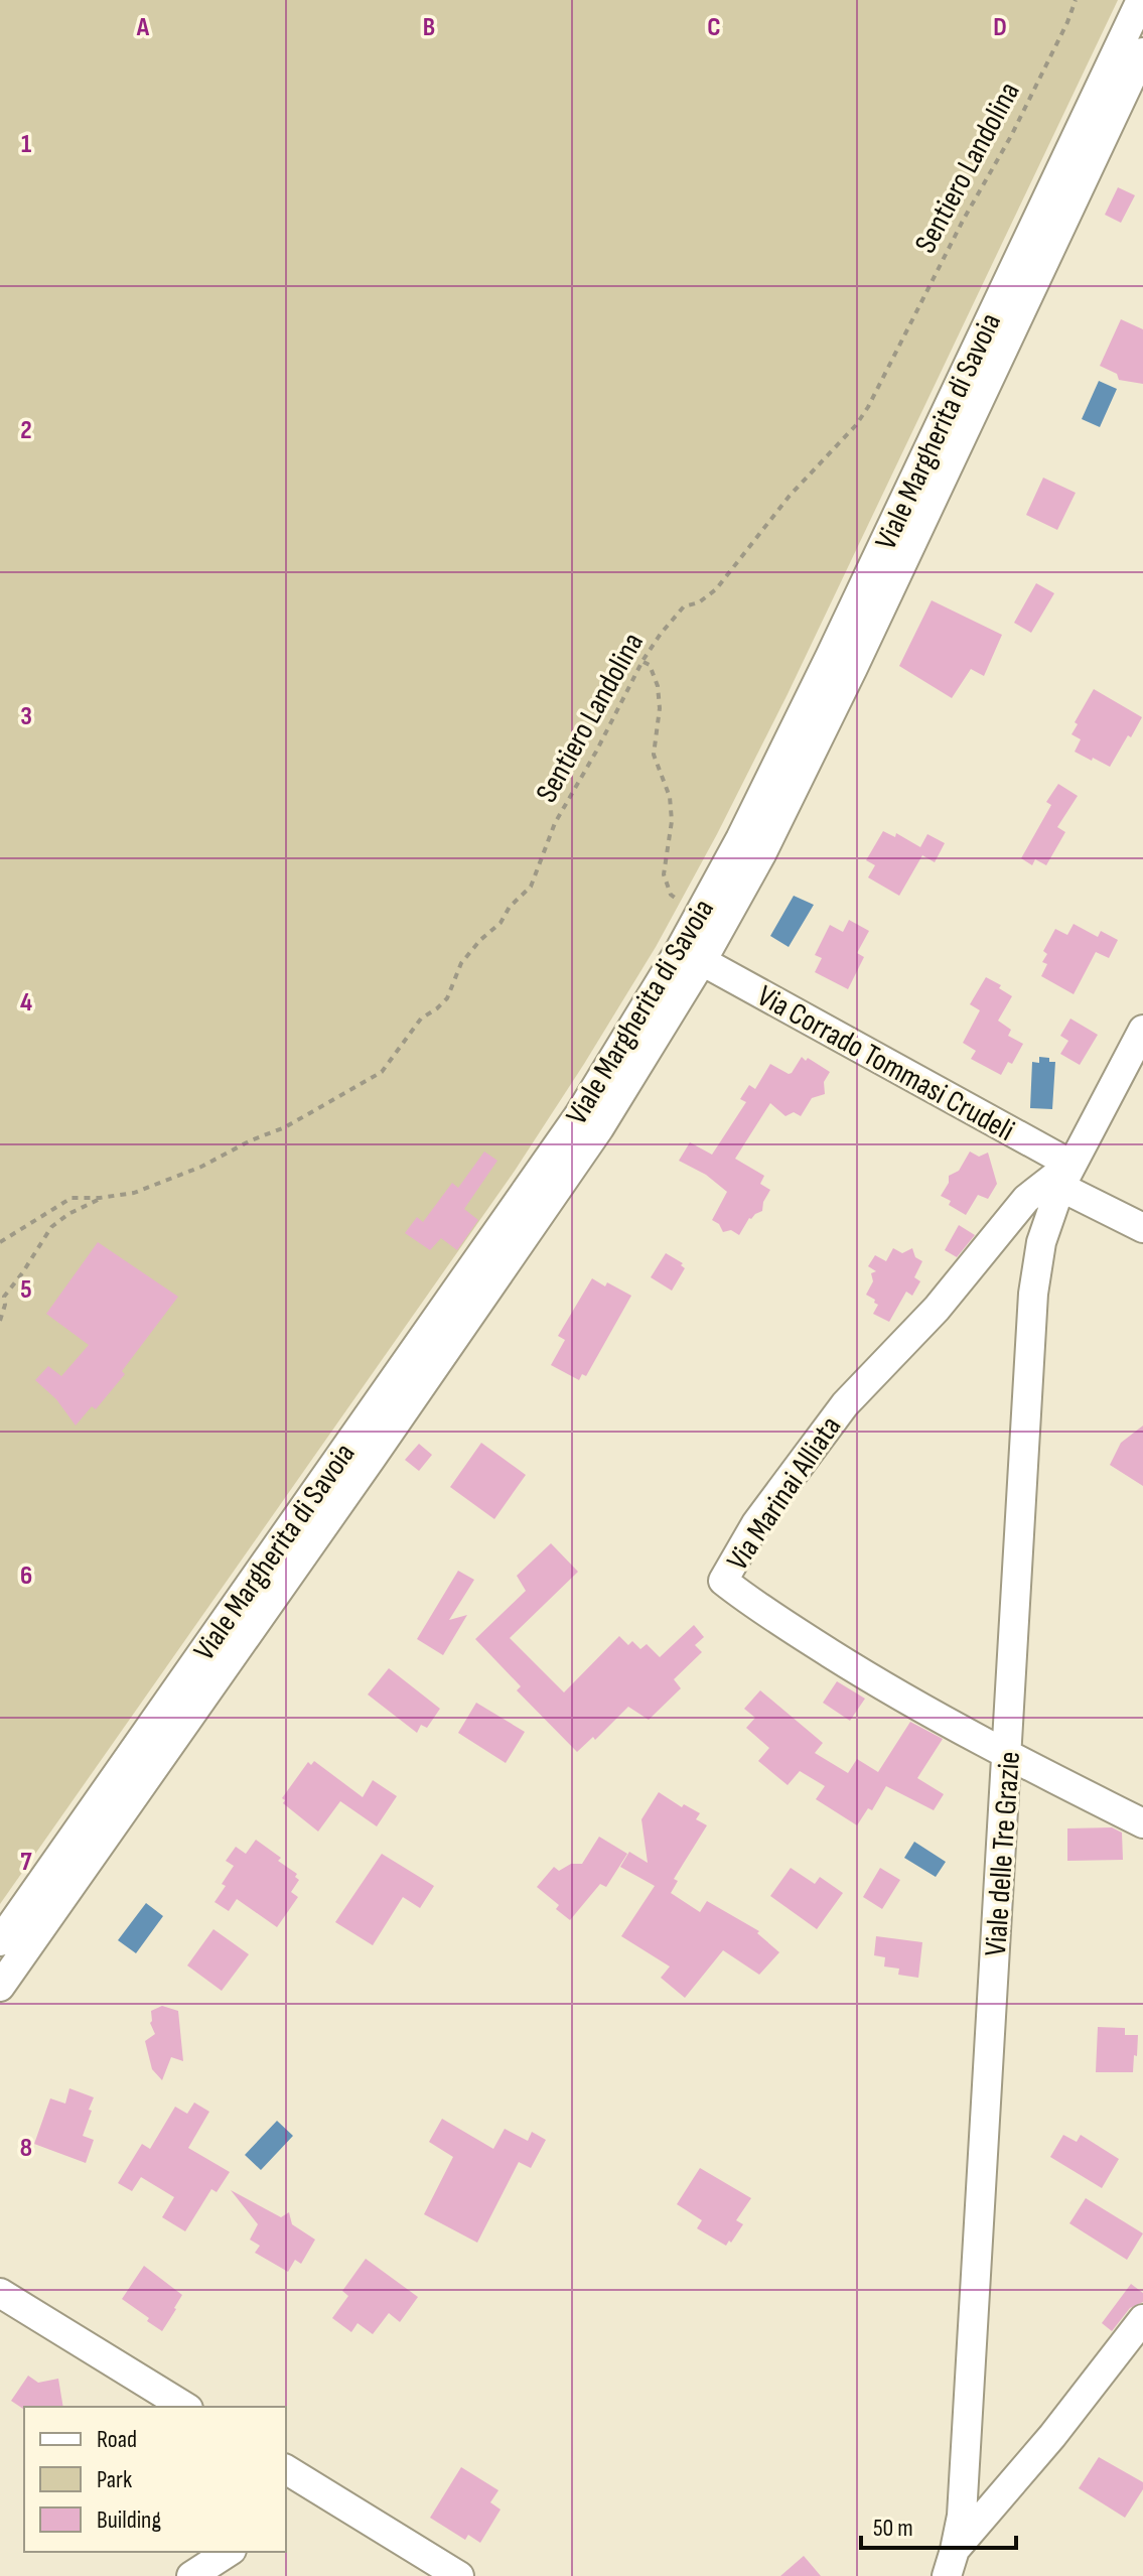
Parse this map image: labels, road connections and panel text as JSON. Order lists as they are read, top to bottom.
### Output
{
  "streets": {
    "street": [
      "Viale Margherita di Savoia",
      "Via Corrado Tommasi Crudeli",
      "Via Marinai Alliata",
      "Viale delle Tre Grazie"
    ],
    "path": ["Sentiero Landolina"]
  },
  "crossings": [
    ["Viale Margherita di Savoia", "Via Corrado Tommasi Crudeli"],
    ["Via Corrado Tommasi Crudeli", "Via Marinai Alliata"],
    ["Via Corrado Tommasi Crudeli", "Viale delle Tre Grazie"],
    ["Via Marinai Alliata", "Viale delle Tre Grazie"]
  ],
  "legend": ["Road", "Park", "Building"],
  "scale_bar": "50 m",
  "grid": {
    "columns": [
      "A",
      "B",
      "C",
      "D"
    ],
    "rows": [
      "1",
      "2",
      "3",
      "4",
      "5",
      "6",
      "7",
      "8"
    ]
  }
}
